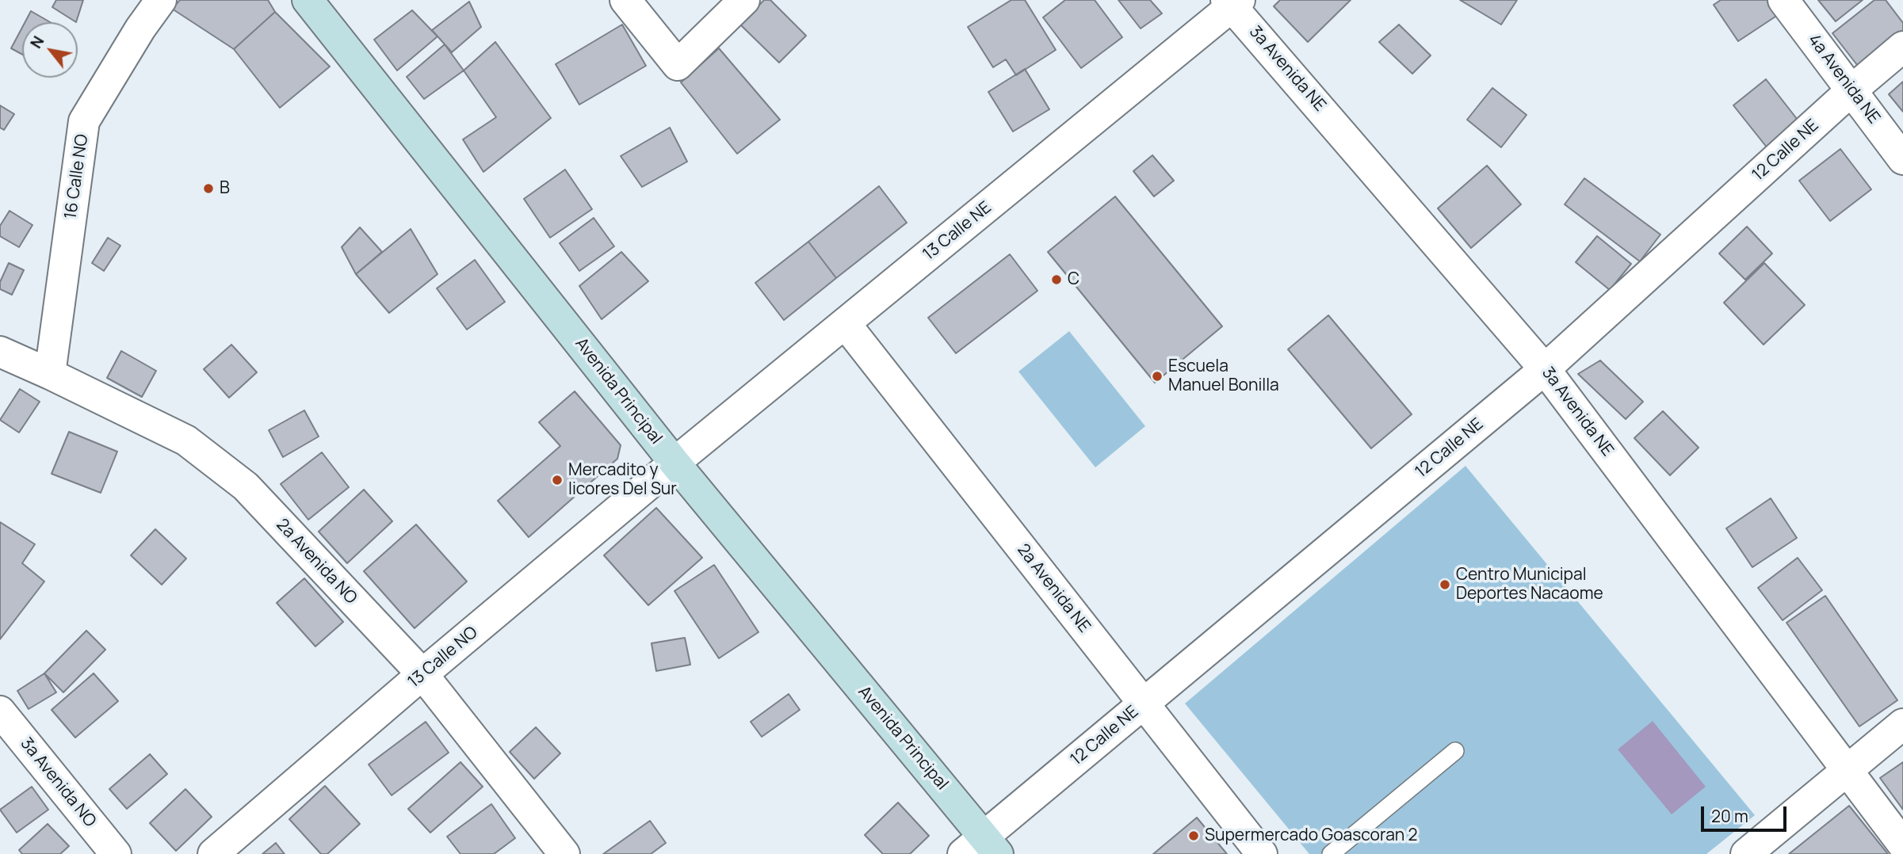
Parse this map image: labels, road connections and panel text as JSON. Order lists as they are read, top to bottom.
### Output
{
  "streets": {
    "street": [
      "3a Avenida NE",
      "4a Avenida NE",
      "12 Calle NE",
      "16 Calle NO",
      "13 Calle NE",
      "Avenida Principal",
      "2a Avenida NO",
      "2a Avenida NE",
      "13 Calle NO",
      "3a Avenida NO"
    ]
  },
  "crossings": [
    ["3a Avenida NE", "12 Calle NE"],
    ["3a Avenida NE", "13 Calle NE"],
    ["4a Avenida NE", "12 Calle NE"],
    ["12 Calle NE", "Avenida Principal"],
    ["12 Calle NE", "2a Avenida NE"],
    ["16 Calle NO", "2a Avenida NO"],
    ["13 Calle NE", "Avenida Principal"],
    ["13 Calle NE", "2a Avenida NE"],
    ["13 Calle NE", "13 Calle NO"],
    ["Avenida Principal", "13 Calle NO"],
    ["2a Avenida NO", "13 Calle NO"]
  ],
  "places": [
    "B",
    "C",
    "Escuela Manuel Bonilla",
    "Mercadito y licores Del Sur",
    "Centro Municipal Deportes Nacaome",
    "Supermercado Goascoran 2"
  ],
  "scale_bar": "20 m",
  "north": "top left"
}
